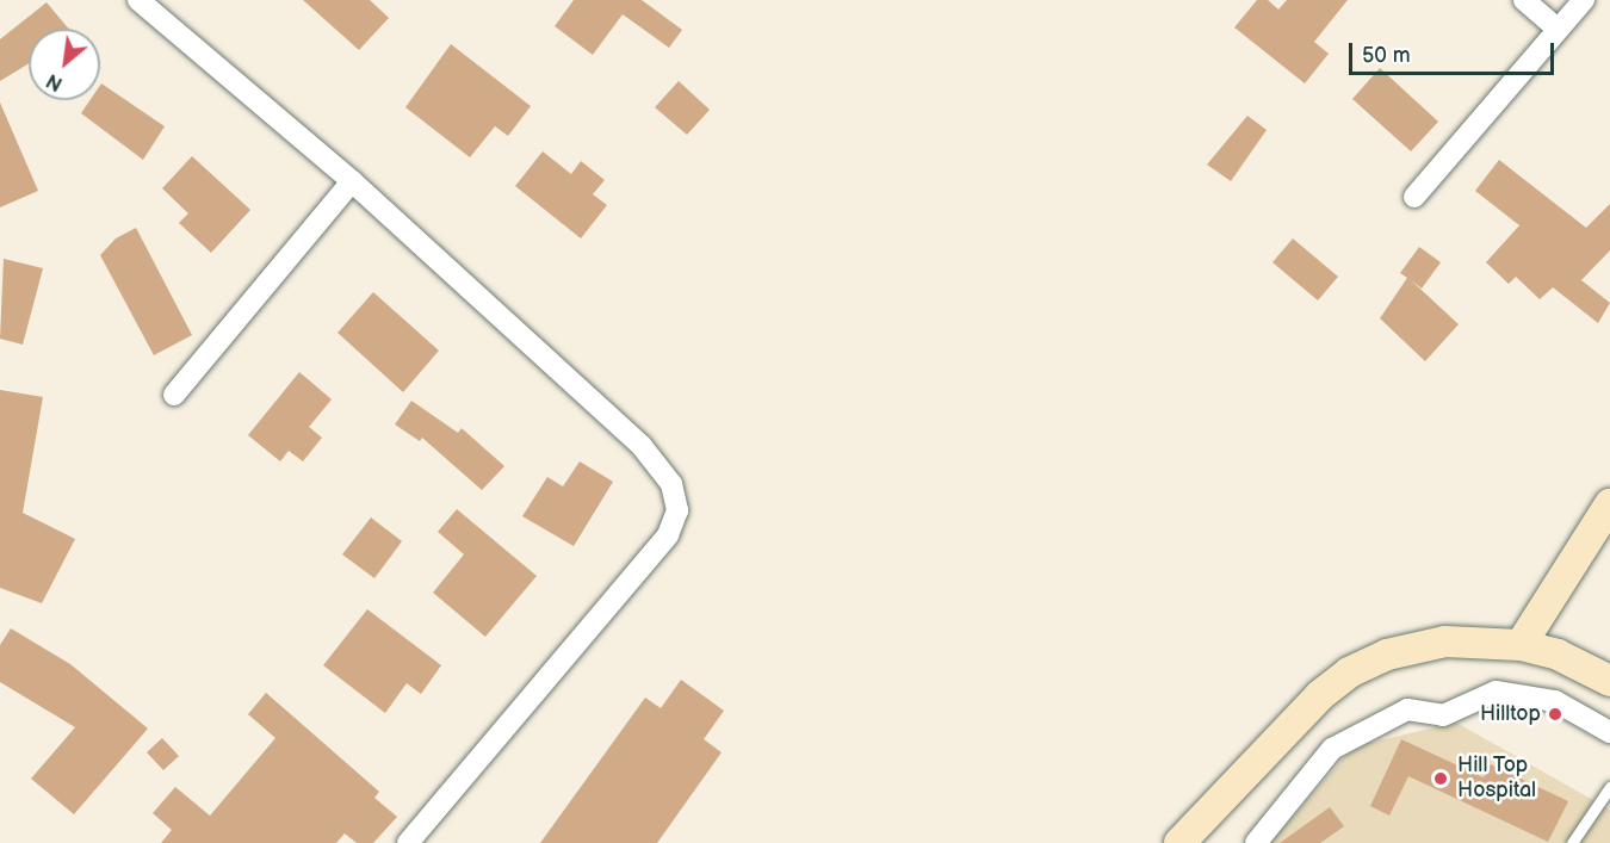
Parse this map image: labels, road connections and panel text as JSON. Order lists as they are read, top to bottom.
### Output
{
  "places": ["Hilltop", "Hill Top Hospital"],
  "scale_bar": "50 m",
  "north": "bottom left"
}
